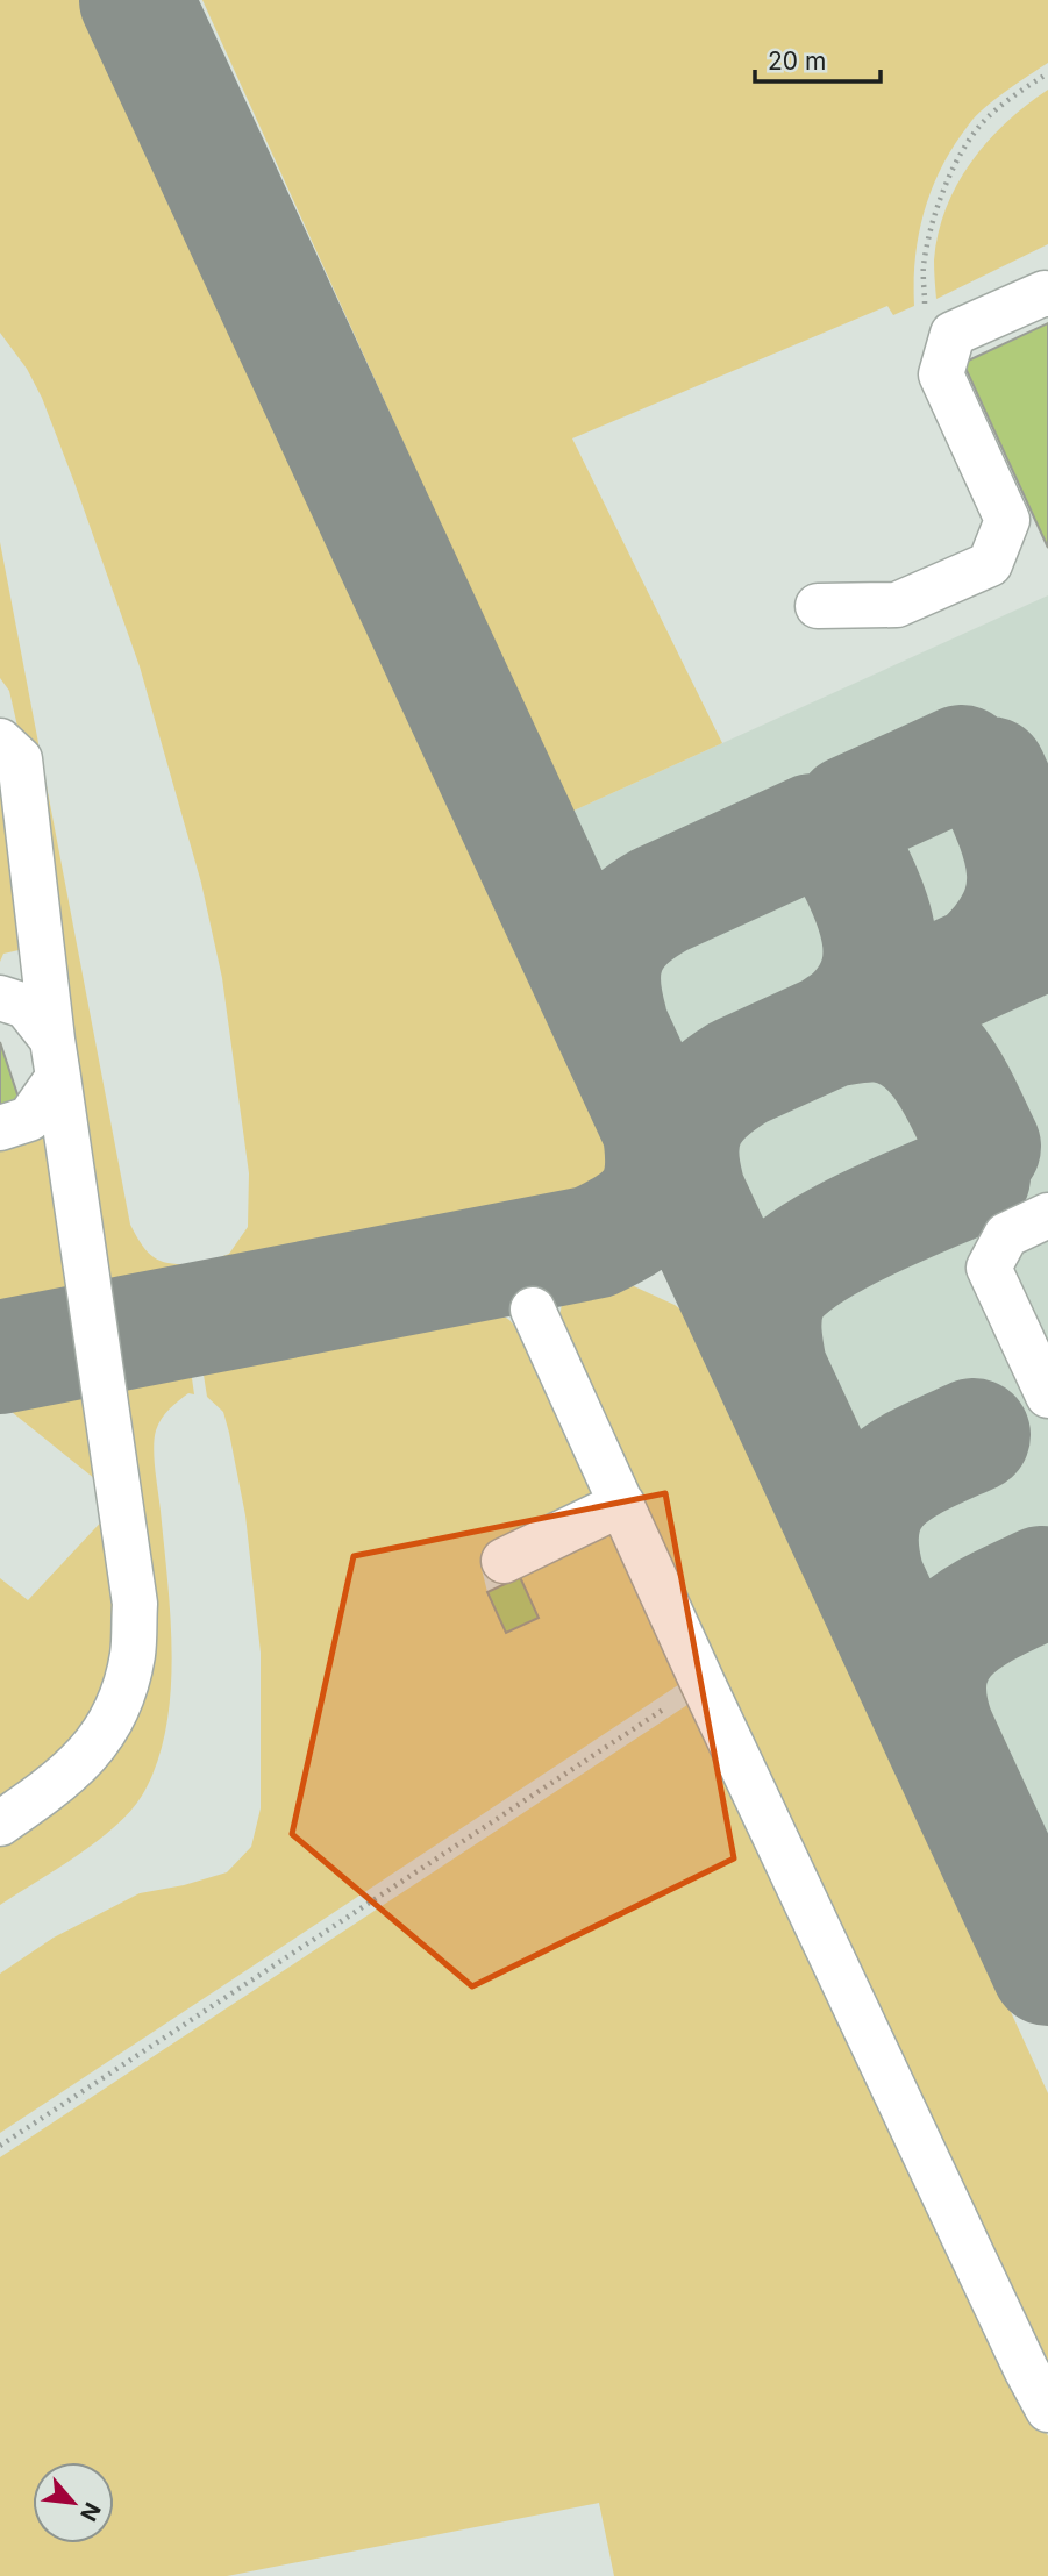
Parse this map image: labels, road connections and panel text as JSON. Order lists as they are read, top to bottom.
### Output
{
  "scale_bar": "20 m",
  "north": "bottom right"
}
